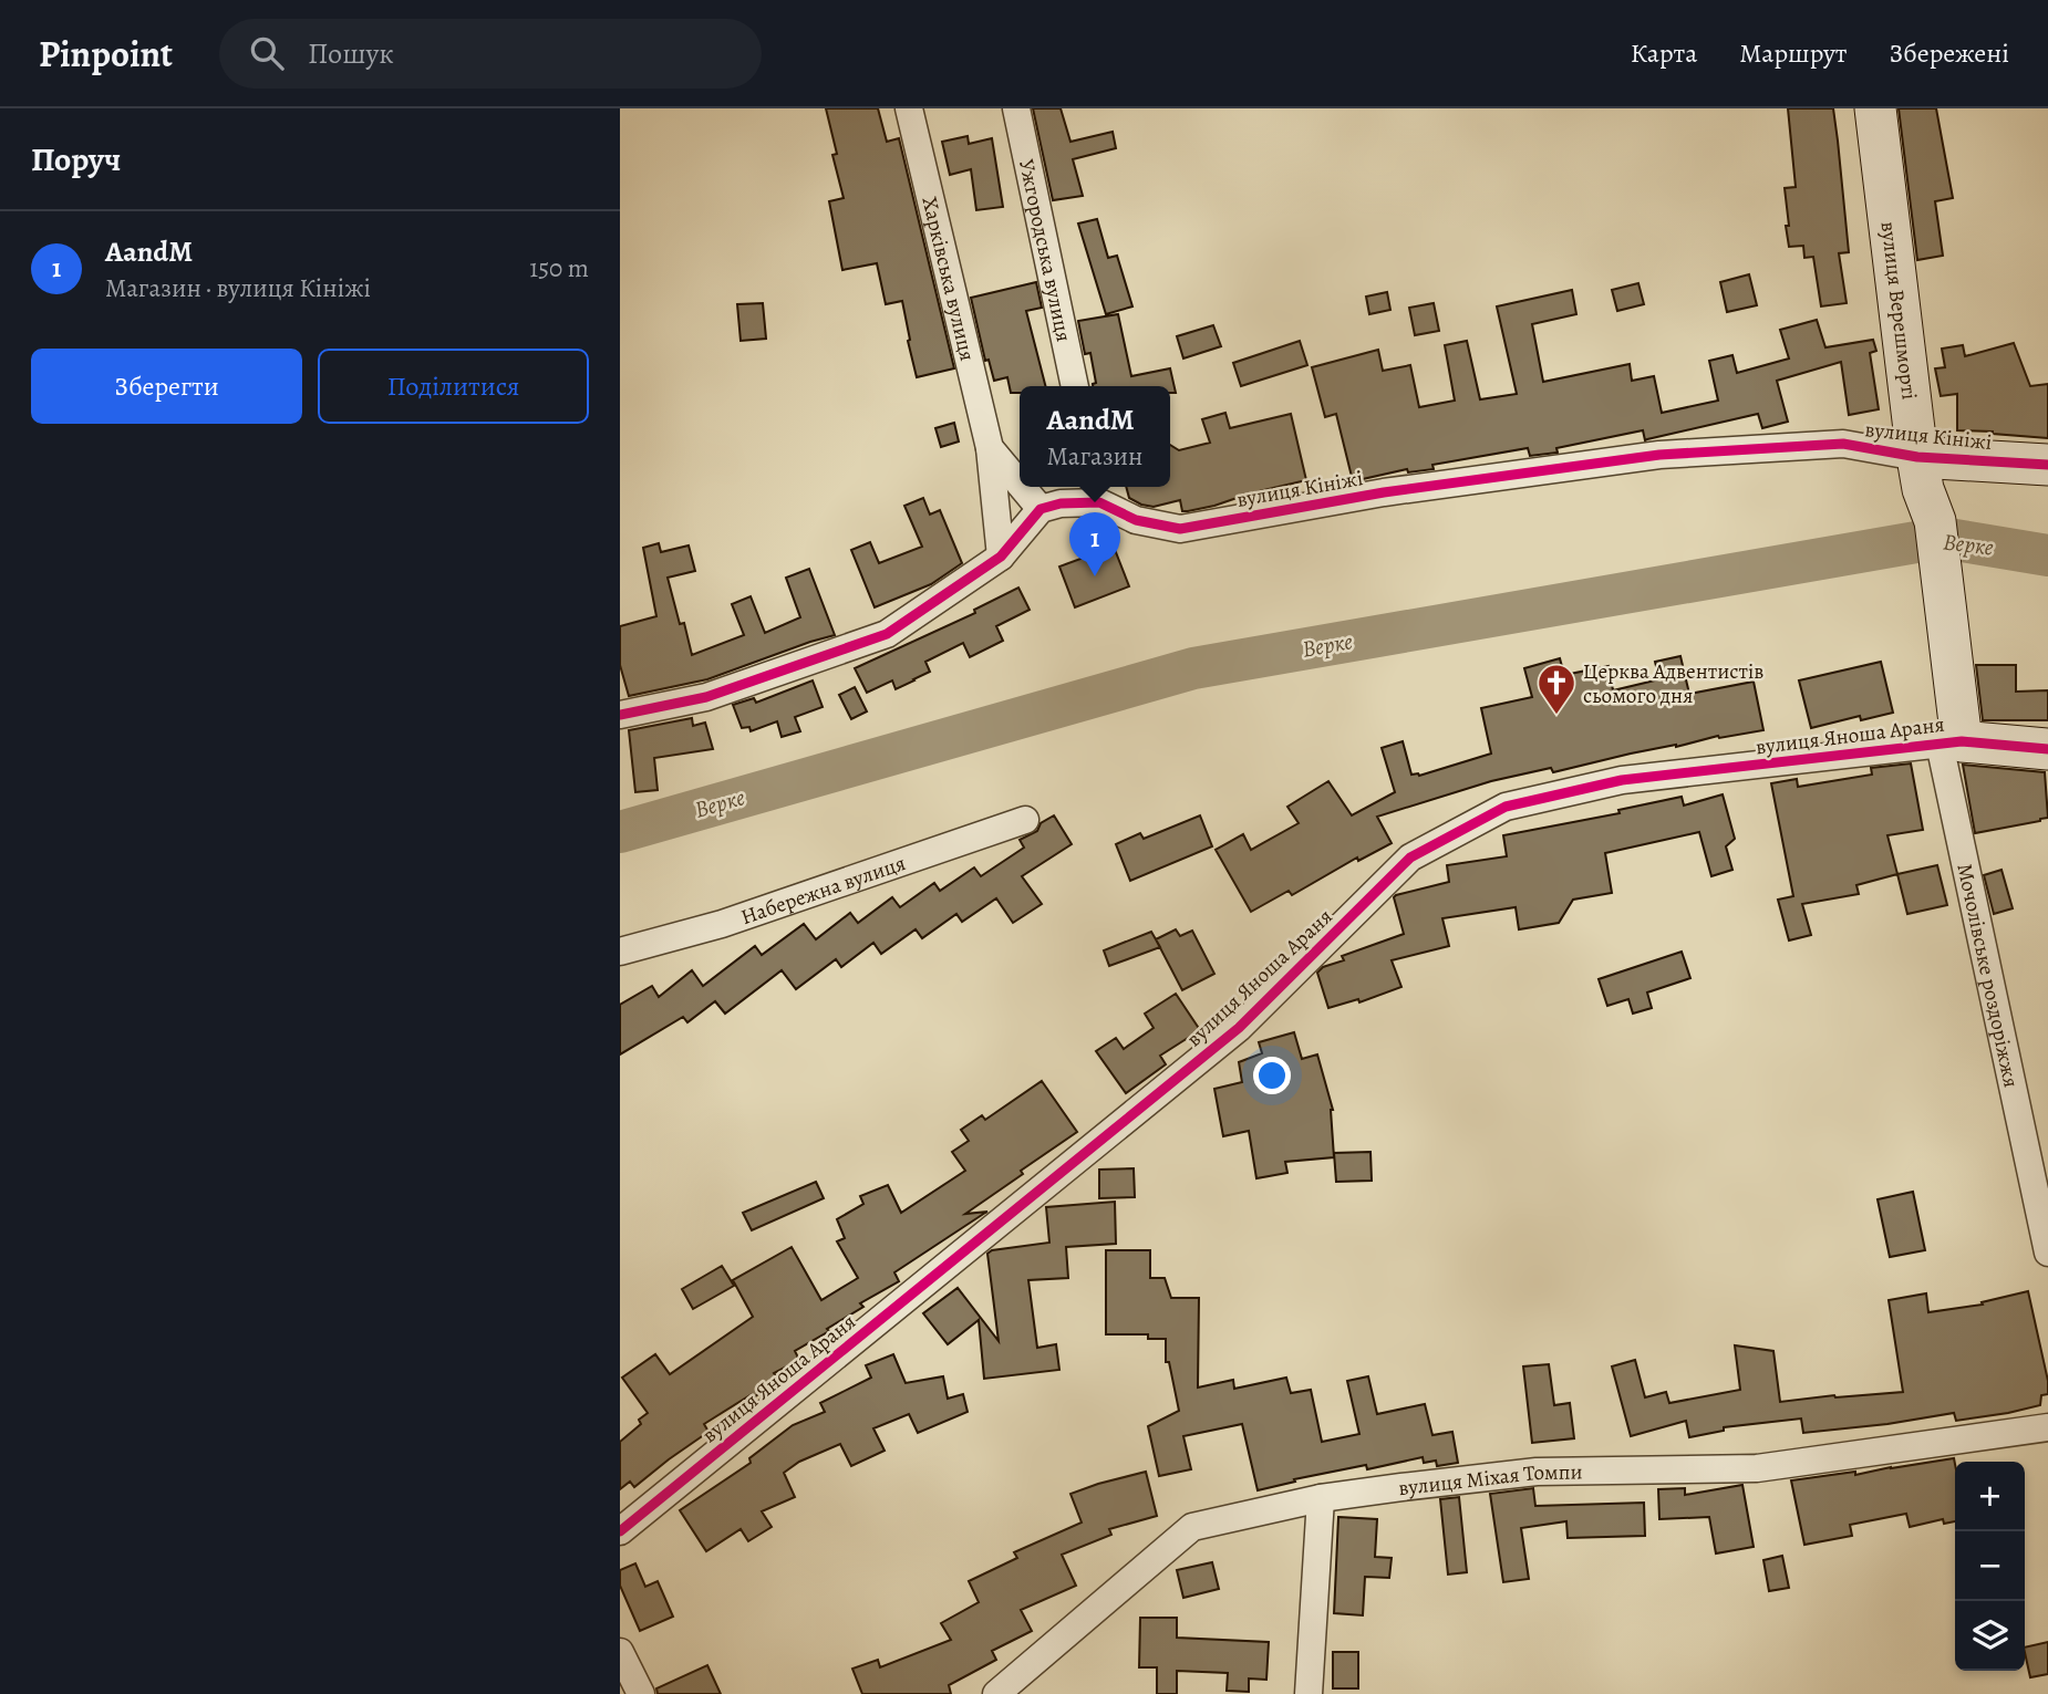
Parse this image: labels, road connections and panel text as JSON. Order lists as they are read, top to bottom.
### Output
{
  "streets": {
    "street": [
      "Ужгородська вулиця",
      "Харківська вулиця",
      "вулиця Верешморті",
      "вулиця Кініжі",
      "вулиця Яноша Араня",
      "Набережна вулиця",
      "Мочолівське роздоріжжя",
      "вулиця Міхая Томпи"
    ]
  },
  "crossings": [
    ["Харківська вулиця", "вулиця Кініжі"],
    ["вулиця Верешморті", "вулиця Кініжі"],
    ["вулиця Верешморті", "вулиця Яноша Араня"],
    ["вулиця Верешморті", "Мочолівське роздоріжжя"],
    ["вулиця Яноша Араня", "Мочолівське роздоріжжя"]
  ],
  "water": ["Верке"],
  "places": {
    "church": ["Церква Адвентистів сьомого дня"]
  },
  "page": {
    "header": "Pinpoint",
    "search": "Пошук",
    "nav": ["Карта", "Маршрут", "Збережені"],
    "heading": "Поруч",
    "list": [
      {
        "mark": "1",
        "name": "AandM",
        "note": "Магазин · вулиця Кініжі",
        "value": "150 m"
      }
    ],
    "buttons": ["Зберегти", "Поділитися"],
    "popup": ["AandM", "Магазин"],
    "pins": "1",
    "map_buttons": ["+", "−"]
  }
}
